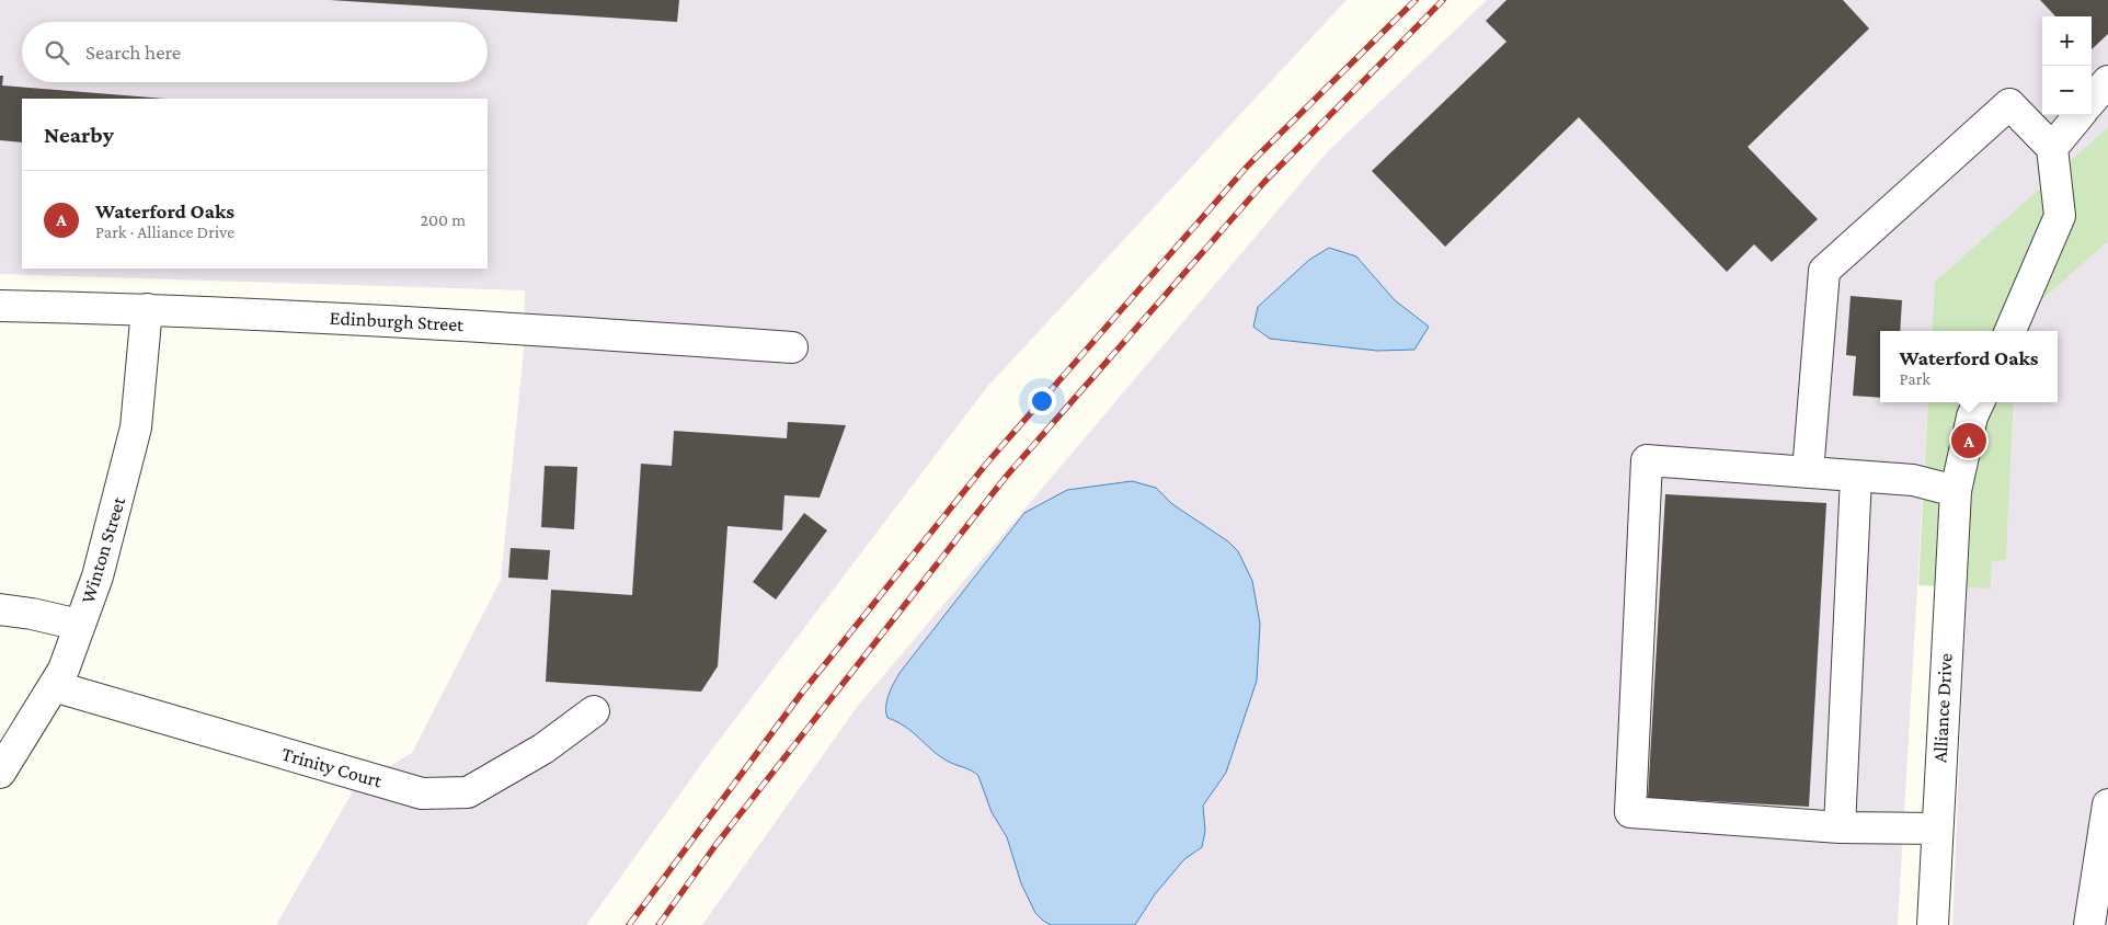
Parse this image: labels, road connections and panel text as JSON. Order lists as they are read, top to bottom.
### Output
{
  "streets": {
    "street": [
      "Edinburgh Street",
      "Winton Street",
      "Alliance Drive",
      "Trinity Court"
    ]
  },
  "crossings": [
    ["Edinburgh Street", "Winton Street"],
    ["Winton Street", "Trinity Court"]
  ],
  "page": {
    "map_buttons": ["+", "−"],
    "search": "Search here",
    "heading": "Nearby",
    "list": [
      {
        "mark": "A",
        "name": "Waterford Oaks",
        "note": "Park · Alliance Drive",
        "value": "200 m"
      }
    ],
    "popup": ["Waterford Oaks", "Park"],
    "pins": "A"
  }
}
